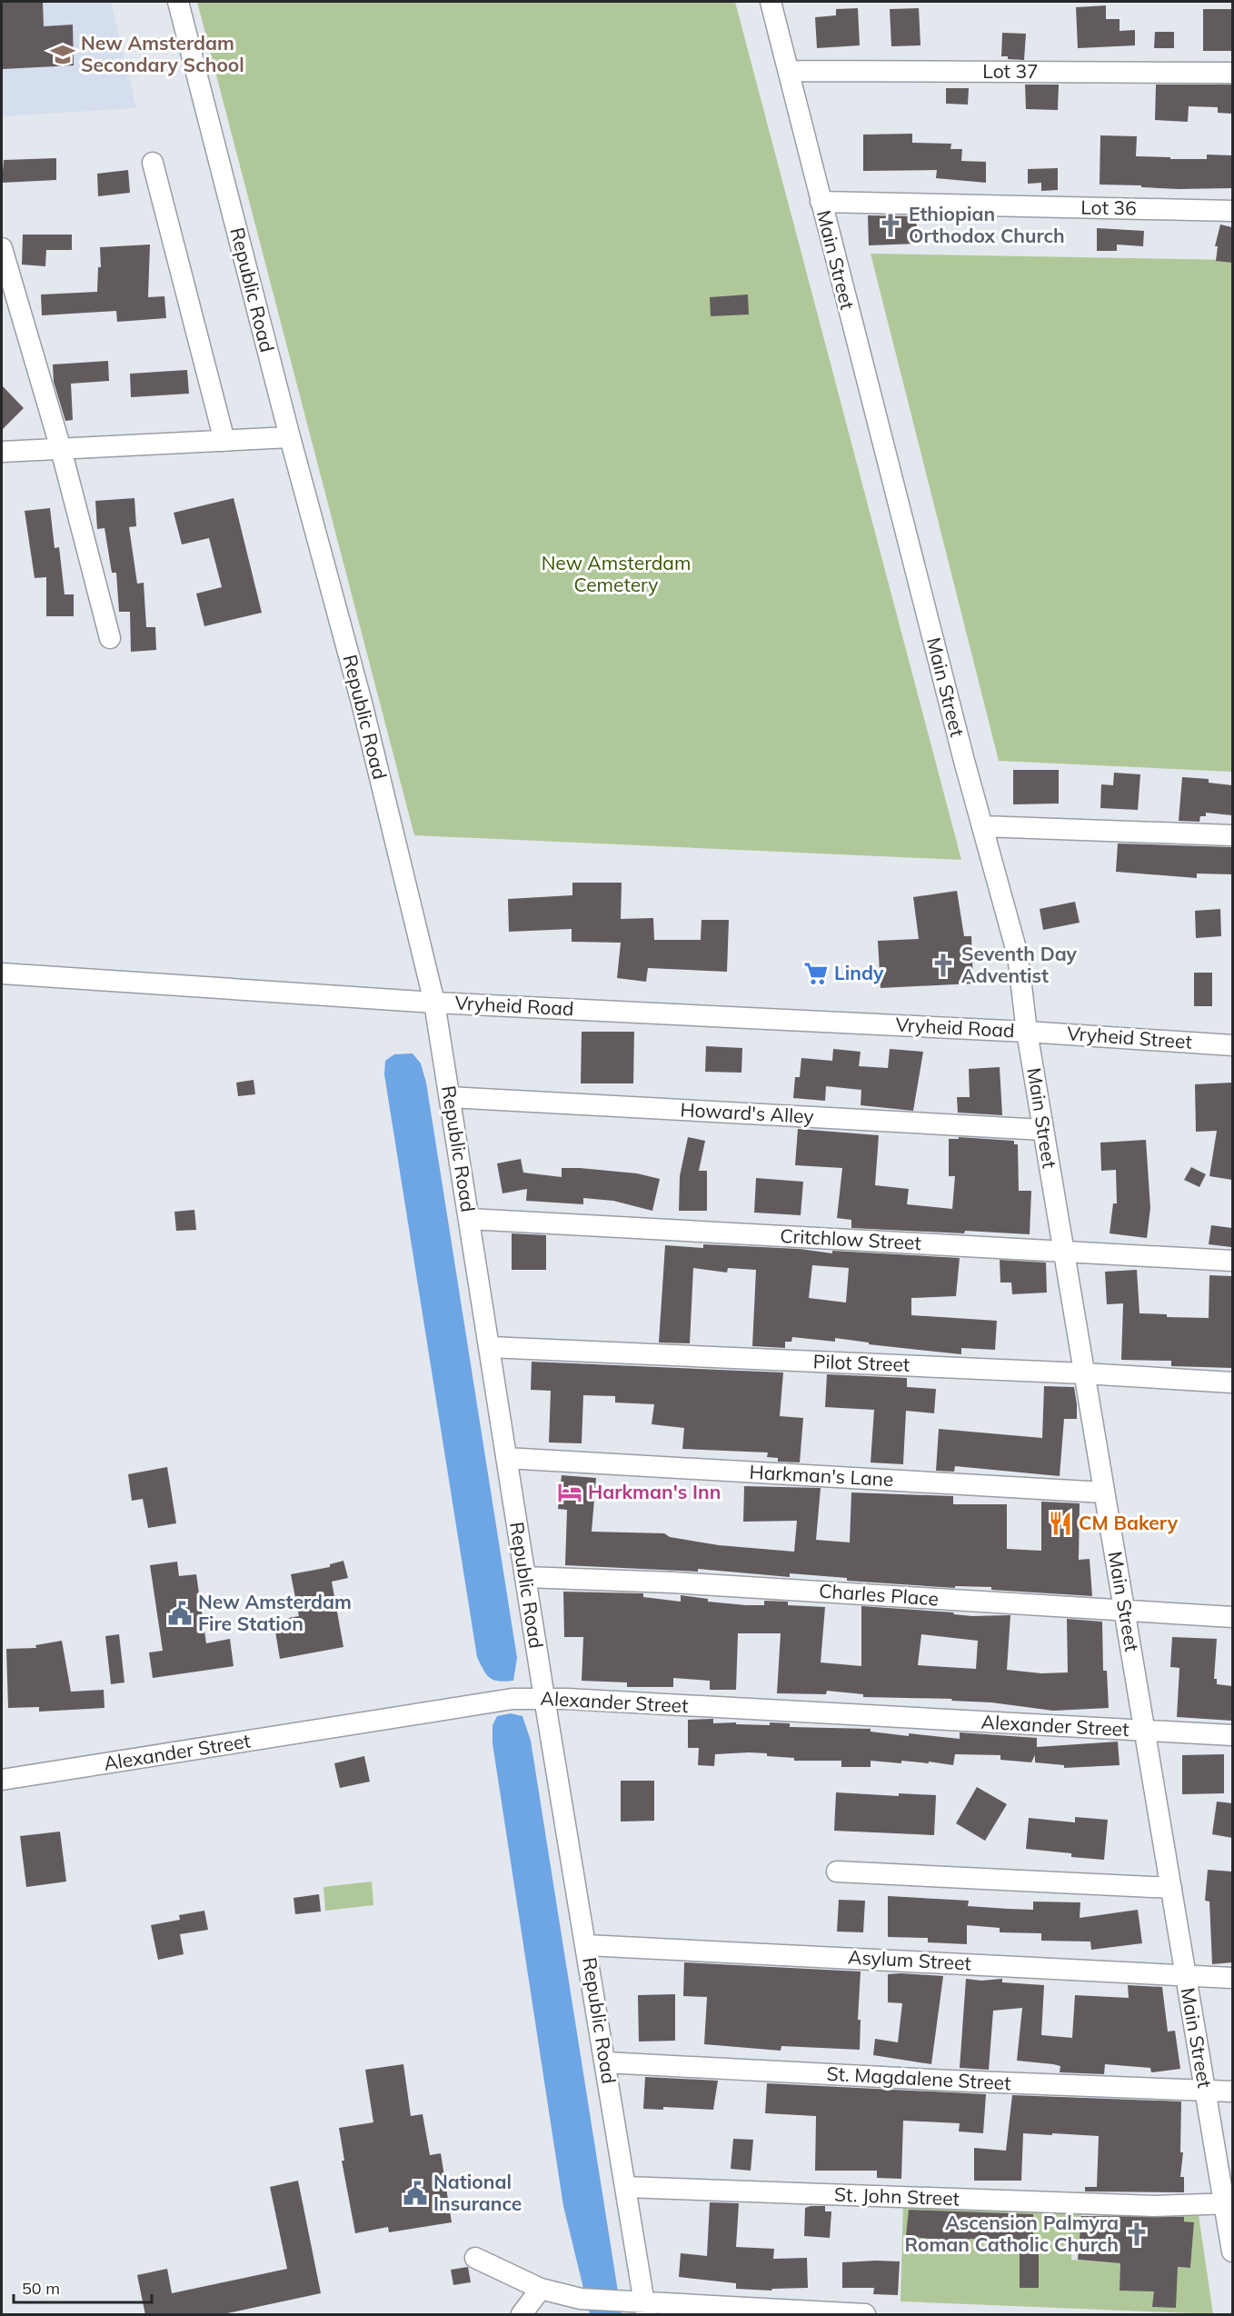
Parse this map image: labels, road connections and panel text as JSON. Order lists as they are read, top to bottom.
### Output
{
  "streets": {
    "street": [
      "Lot 37",
      "Lot 36",
      "Main Street",
      "Republic Road",
      "Vryheid Road",
      "Vryheid Street",
      "Howard's Alley",
      "Critchlow Street",
      "Pilot Street",
      "Harkman's Lane",
      "Charles Place",
      "Alexander Street",
      "Asylum Street",
      "St. Magdalene Street",
      "St. John Street"
    ]
  },
  "crossings": [
    ["Lot 37", "Main Street"],
    ["Lot 36", "Main Street"],
    ["Main Street", "Vryheid Road"],
    ["Main Street", "Vryheid Street"],
    ["Main Street", "Howard's Alley"],
    ["Main Street", "Critchlow Street"],
    ["Main Street", "Pilot Street"],
    ["Main Street", "Harkman's Lane"],
    ["Main Street", "Charles Place"],
    ["Main Street", "Alexander Street"],
    ["Main Street", "Asylum Street"],
    ["Main Street", "St. Magdalene Street"],
    ["Main Street", "St. John Street"],
    ["Republic Road", "Vryheid Road"],
    ["Republic Road", "Howard's Alley"],
    ["Republic Road", "Critchlow Street"],
    ["Republic Road", "Pilot Street"],
    ["Republic Road", "Harkman's Lane"],
    ["Republic Road", "Charles Place"],
    ["Republic Road", "Alexander Street"],
    ["Republic Road", "Asylum Street"],
    ["Republic Road", "St. Magdalene Street"],
    ["Republic Road", "St. John Street"],
    ["Vryheid Road", "Vryheid Street"]
  ],
  "parks": ["New Amsterdam Cemetery"],
  "places": {
    "school or university": ["New Amsterdam Secondary School"],
    "church": ["Ethiopian Orthodox Church", "Seventh Day Adventist", "Ascension Palmyra Roman Catholic Church"],
    "supermarket": ["Lindy"],
    "hotel": ["Harkman's Inn"],
    "restaurant": ["CM Bakery"],
    "public building": ["New Amsterdam Fire Station", "National Insurance"]
  },
  "scale_bar": "50 m"
}
